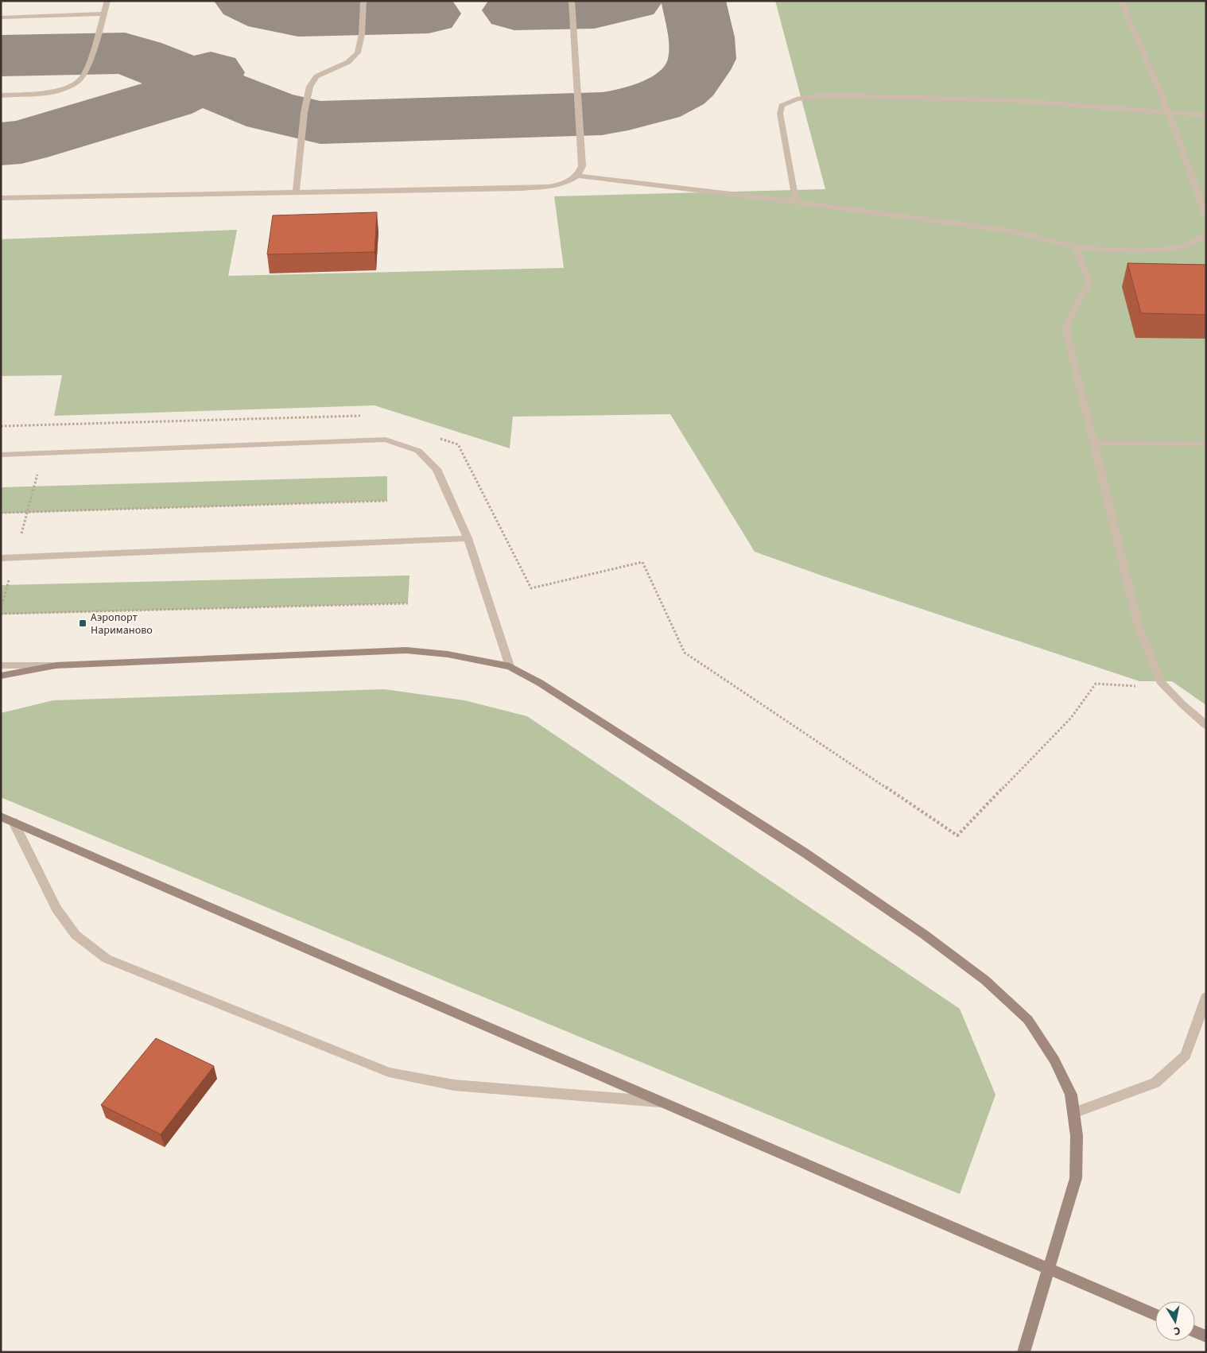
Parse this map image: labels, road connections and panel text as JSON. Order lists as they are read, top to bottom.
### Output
{
  "places": {
    "transit": ["Аэропорт Нариманово"]
  },
  "north": "bottom"
}
